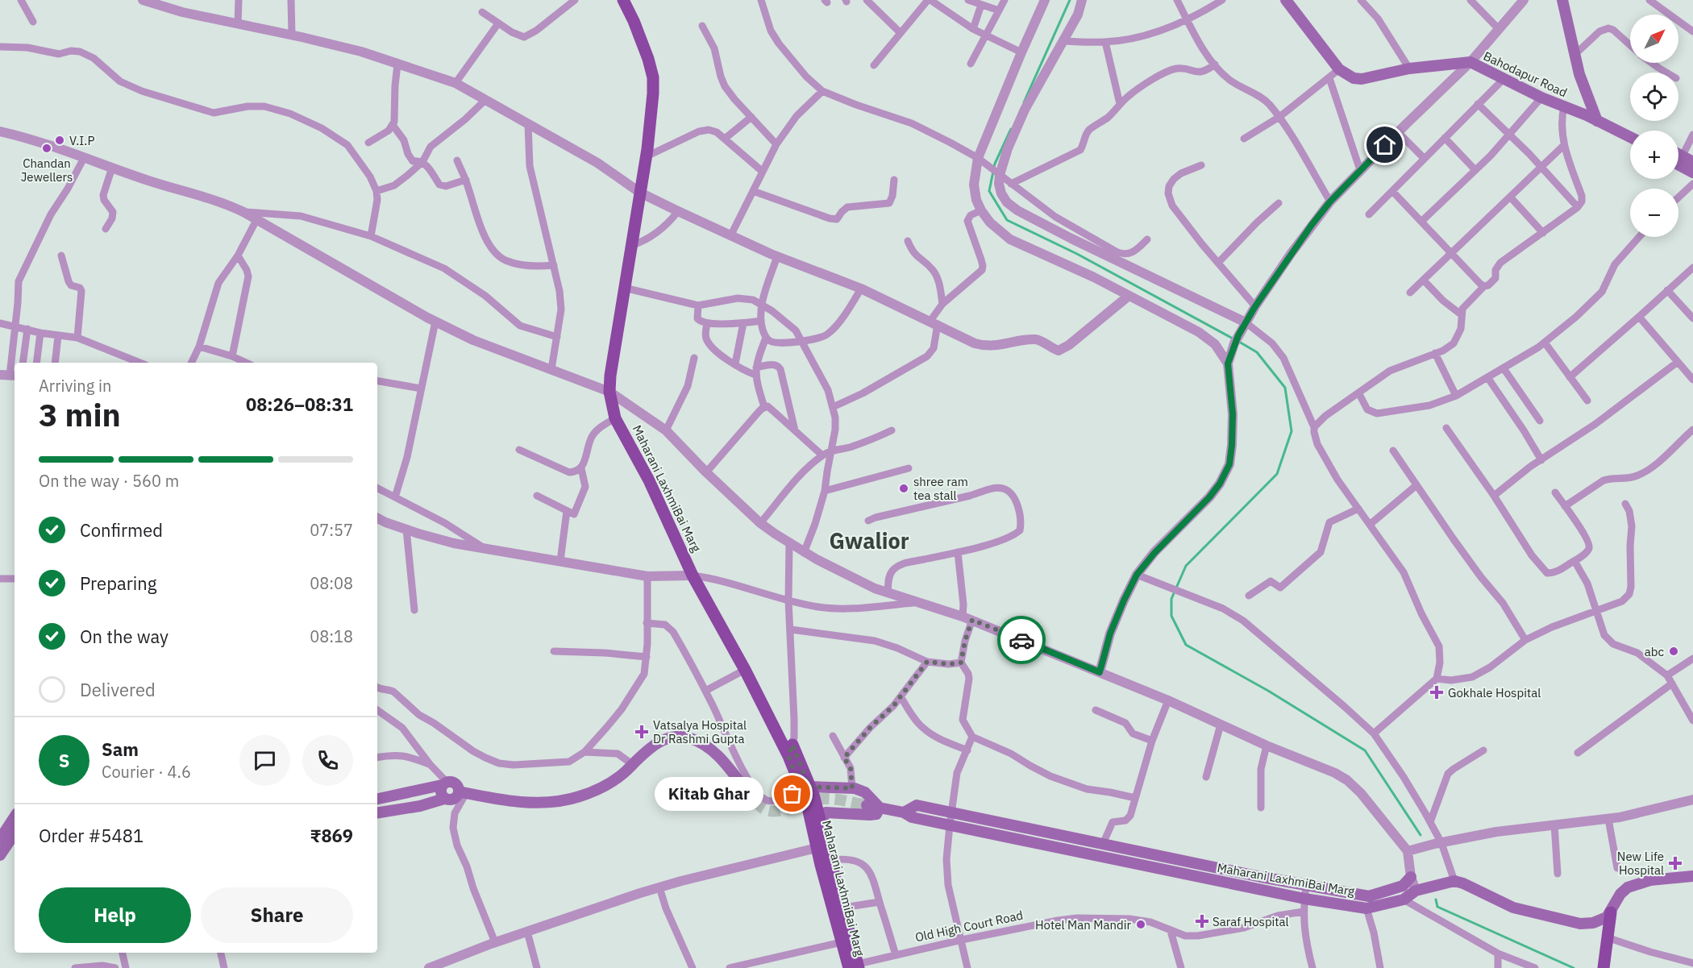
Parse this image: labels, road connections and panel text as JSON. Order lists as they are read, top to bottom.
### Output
{
  "streets": {
    "main road": ["Bahodapur Road", "Maharani LaxhmiBai Marg"],
    "street": ["Old High Court Road"]
  },
  "crossings": [
    ["Maharani LaxhmiBai Marg", "Old High Court Road"]
  ],
  "districts": ["Gwalior"],
  "places": {
    "other": [
      "V.I.P",
      "Chandan Jewellers",
      "shree ram tea stall",
      "abc",
      "Kitab Ghar",
      "Hotel Man Mandir"
    ],
    "health": [
      "Gokhale Hospital",
      "Vatsalya Hospital Dr Rashmi Gupta",
      "New Life Hospital",
      "Saraf Hospital"
    ]
  },
  "north": "top right",
  "page": {
    "map_buttons": ["+", "−"],
    "heading": ["3 min", "Arriving in", "08:26–08:31"],
    "panel": [
      "Sam",
      "Courier · 4.6",
      "Order #5481",
      "₹869"
    ],
    "bar": "On the way · 560 m",
    "list": [
      ["Confirmed", "07:57"],
      ["Preparing", "08:08"],
      ["On the way", "08:18"],
      "Delivered"
    ],
    "round": "S",
    "bubble": "Kitab Ghar",
    "buttons": ["Help", "Share"]
  }
}
